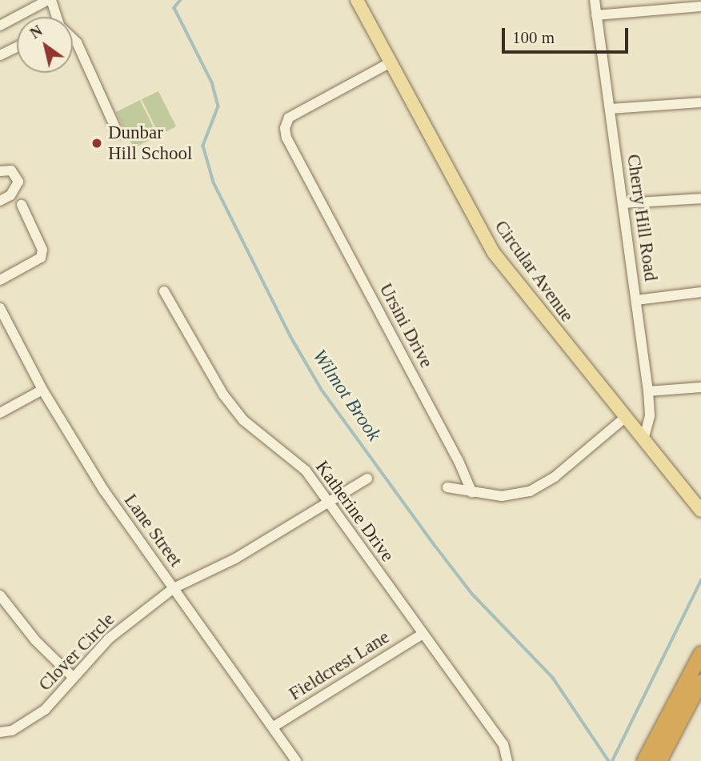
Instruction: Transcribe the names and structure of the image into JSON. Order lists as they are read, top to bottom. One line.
{"streets":{"main road":["Circular Avenue"],"street":["Cherry Hill Road","Ursini Drive","Katherine Drive","Lane Street","Clover Circle","Fieldcrest Lane"]},"crossings":[["Cherry Hill Road","Circular Avenue"],["Circular Avenue","Ursini Drive"],["Katherine Drive","Clover Circle"],["Katherine Drive","Fieldcrest Lane"],["Lane Street","Clover Circle"],["Lane Street","Fieldcrest Lane"]],"water":["Wilmot Brook"],"places":["Dunbar Hill School"],"scale_bar":"100 m","north":"top left"}
